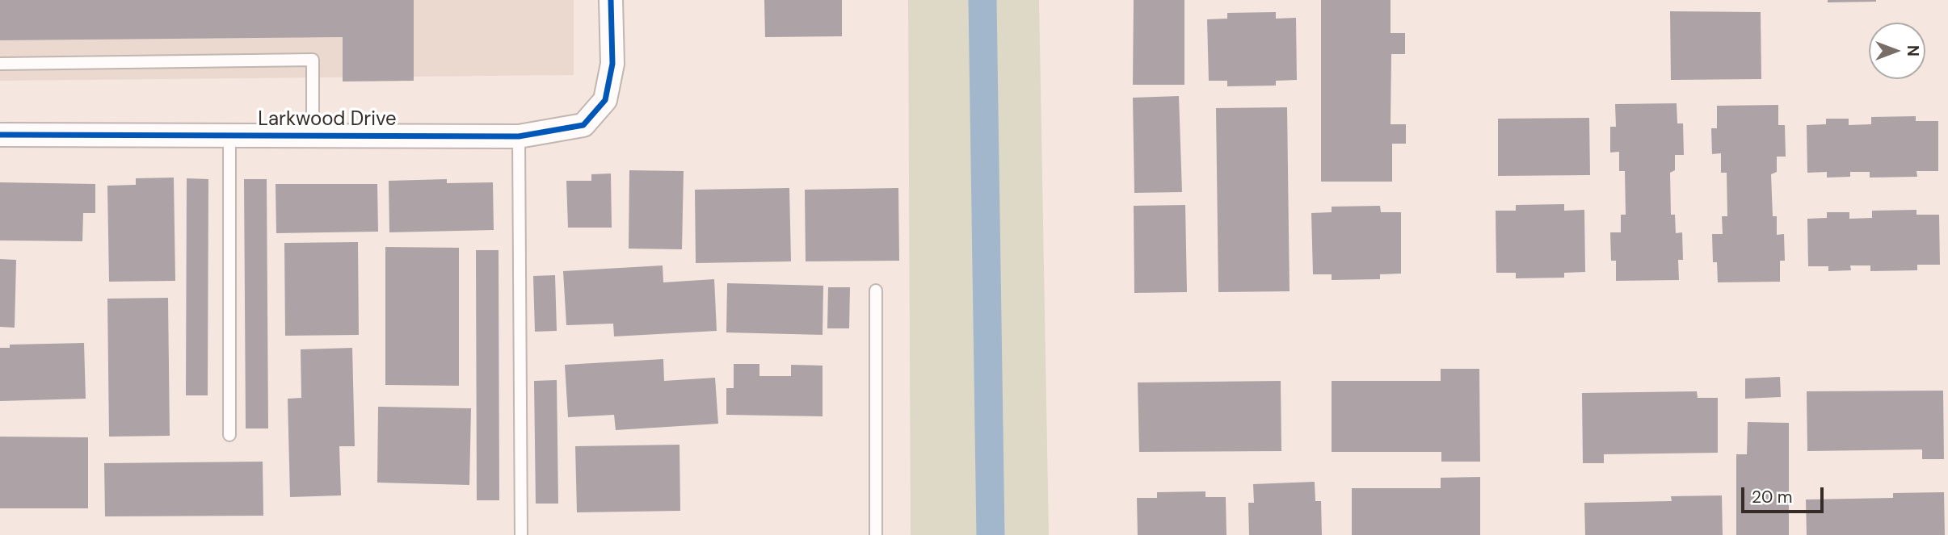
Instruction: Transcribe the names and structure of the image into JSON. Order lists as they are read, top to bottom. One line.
{"streets":{"street":["Larkwood Drive"]},"scale_bar":"20 m","north":"right"}
